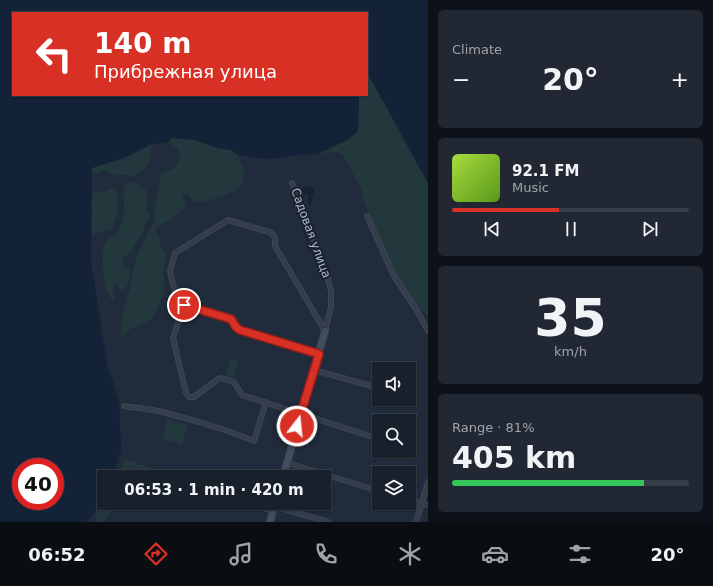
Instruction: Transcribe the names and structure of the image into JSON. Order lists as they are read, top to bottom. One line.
{"streets":{"street":["Садовая улица"]},"page":{"tile":["Climate",["35","km/h"],["Range · 81%","405 km"]],"turn":["140 m","Прибрежная улица"],"heat":["−","20°","+"],"song":["92.1 FM","Music"],"limit":"40","trip":"06:53 · 1 min · 420 m","tabs":["06:52","20°"]}}
